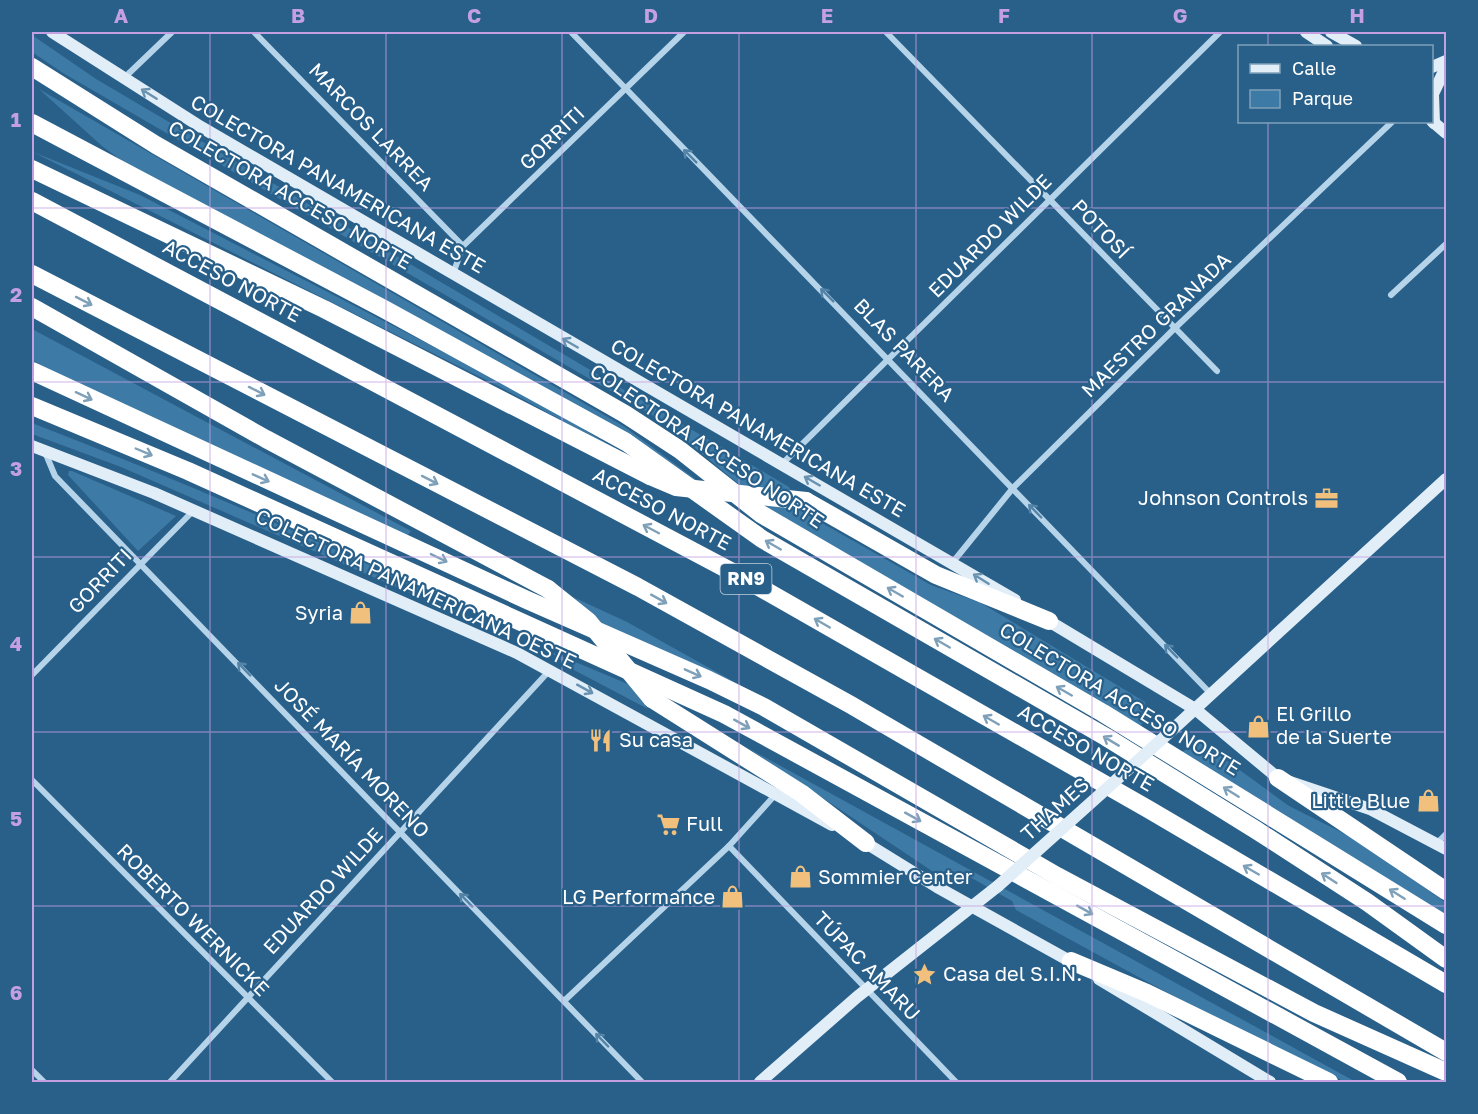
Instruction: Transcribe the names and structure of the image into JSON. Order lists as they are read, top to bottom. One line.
{"streets":{"highway":["COLECTORA ACCESO NORTE","ACCESO NORTE","RN9"],"street":["MARCOS LARREA","GORRITI","COLECTORA PANAMERICANA ESTE","POTOSÍ","EDUARDO WILDE","MAESTRO GRANADA","BLAS PARERA","COLECTORA PANAMERICANA OESTE","JOSÉ MARÍA MORENO","THAMES","ROBERTO WERNICKE","TÚPAC AMARU"]},"crossings":[["MARCOS LARREA","GORRITI"],["GORRITI","COLECTORA PANAMERICANA ESTE"],["GORRITI","BLAS PARERA"],["GORRITI","COLECTORA PANAMERICANA OESTE"],["GORRITI","JOSÉ MARÍA MORENO"],["COLECTORA PANAMERICANA ESTE","EDUARDO WILDE"],["COLECTORA PANAMERICANA ESTE","MAESTRO GRANADA"],["COLECTORA PANAMERICANA ESTE","THAMES"],["POTOSÍ","EDUARDO WILDE"],["POTOSÍ","MAESTRO GRANADA"],["EDUARDO WILDE","BLAS PARERA"],["EDUARDO WILDE","COLECTORA PANAMERICANA OESTE"],["EDUARDO WILDE","JOSÉ MARÍA MORENO"],["EDUARDO WILDE","ROBERTO WERNICKE"],["MAESTRO GRANADA","BLAS PARERA"],["BLAS PARERA","THAMES"],["COLECTORA PANAMERICANA OESTE","JOSÉ MARÍA MORENO"],["COLECTORA PANAMERICANA OESTE","THAMES"],["THAMES","TÚPAC AMARU"]],"one_way":["COLECTORA PANAMERICANA ESTE","BLAS PARERA","JOSÉ MARÍA MORENO"],"places":{"office":["Johnson Controls"],"shop":["Syria","El Grillo de la Suerte","Little Blue","Sommier Center","LG Performance"],"restaurant":["Su casa"],"supermarket":["Full"],"place":["Casa del S.I.N."]},"legend":["Calle","Parque"],"grid":{"columns":["A","B","C","D","E","F","G","H"],"rows":["1","2","3","4","5","6"]}}
